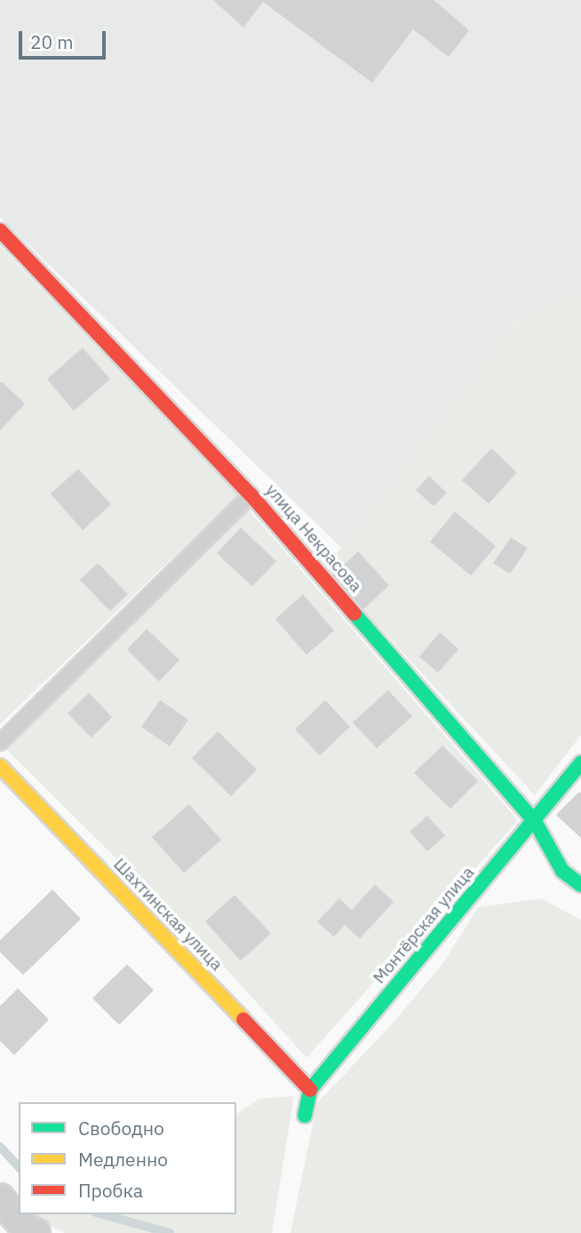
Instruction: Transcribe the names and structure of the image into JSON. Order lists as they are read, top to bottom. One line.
{"streets":{"street":["улица Некрасова","Шахтинская улица","Монтёрская улица"]},"crossings":[["улица Некрасова","Монтёрская улица"],["Шахтинская улица","Монтёрская улица"]],"legend":["Свободно","Медленно","Пробка"],"scale_bar":"20 m"}
